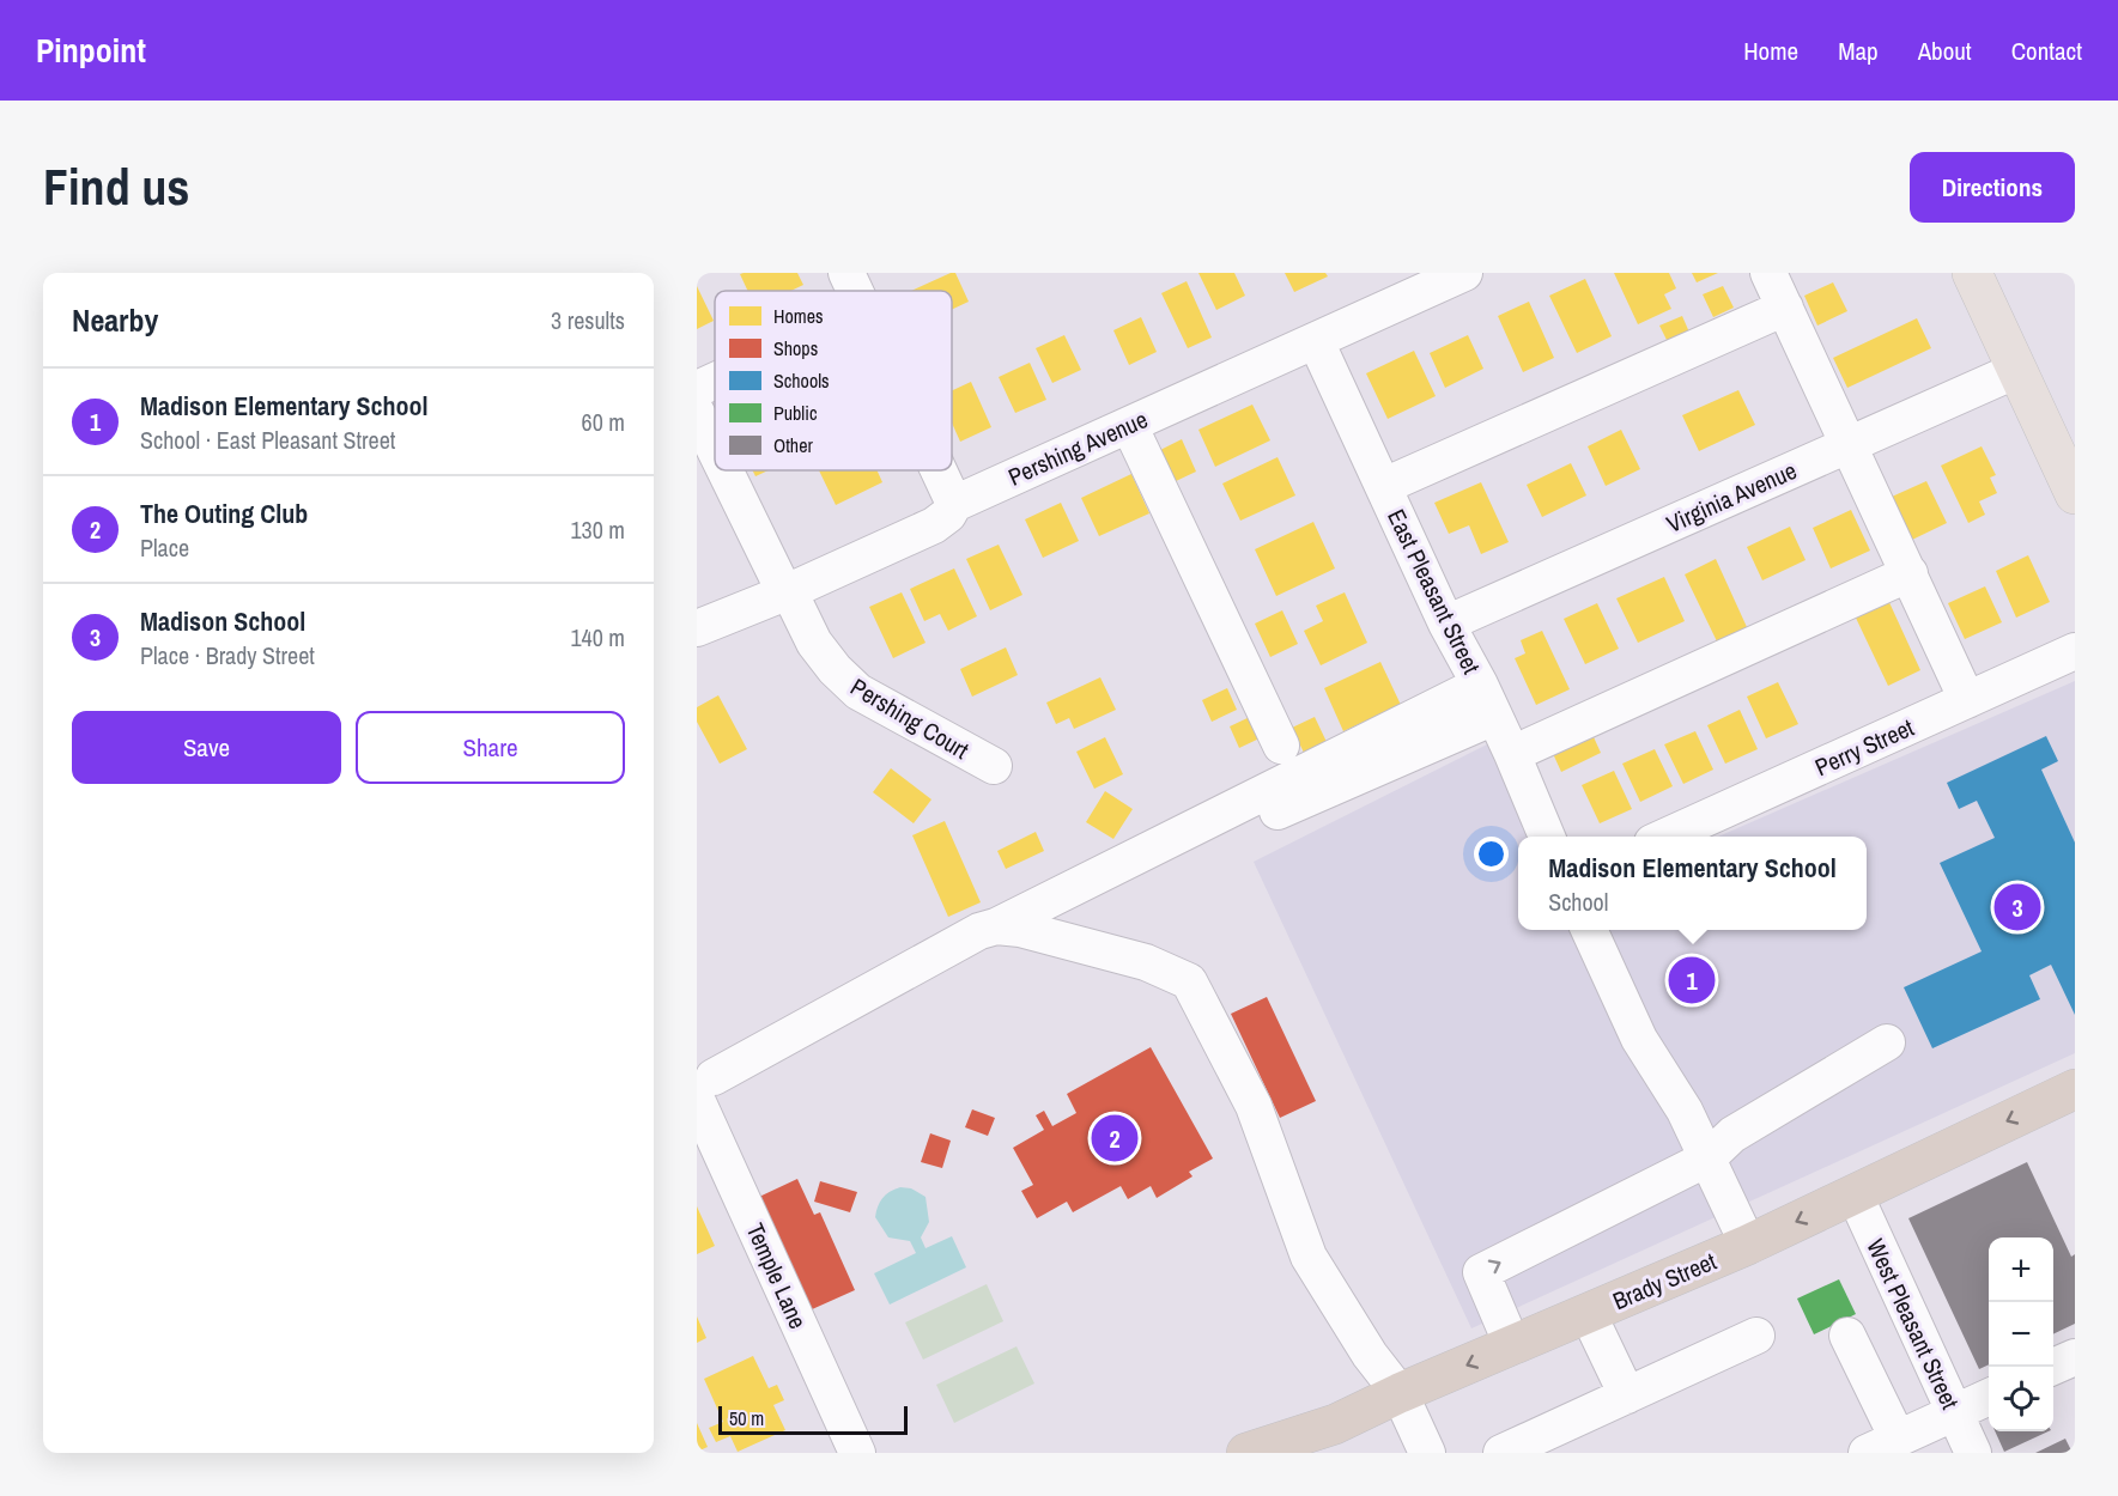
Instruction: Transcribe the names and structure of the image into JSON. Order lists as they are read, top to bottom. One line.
{"streets":{"highway":["Brady Street"],"street":["Pershing Avenue","Virginia Avenue","East Pleasant Street","Pershing Court","Perry Street","Temple Lane","West Pleasant Street"]},"crossings":[["Pershing Avenue","East Pleasant Street"],["Pershing Avenue","Pershing Court"],["Virginia Avenue","East Pleasant Street"],["Brady Street","West Pleasant Street"]],"one_way":["Brady Street"],"legend":["Homes","Shops","Schools","Public","Other"],"scale_bar":"50 m","page":{"header":"Pinpoint","nav":["Home","Map","About","Contact"],"buttons":["Directions",["Save","Share"]],"title":"Find us","heading":["Nearby","3 results"],"list":[{"mark":"1","name":"Madison Elementary School","note":"School · East Pleasant Street","value":"60 m"},{"mark":"2","name":"The Outing Club","note":"Place","value":"130 m"},{"mark":"3","name":"Madison School","note":"Place · Brady Street","value":"140 m"}],"popup":["Madison Elementary School","School"],"pins":["3","1","2"],"map_buttons":["+","−"],"scale":"50 m"}}
